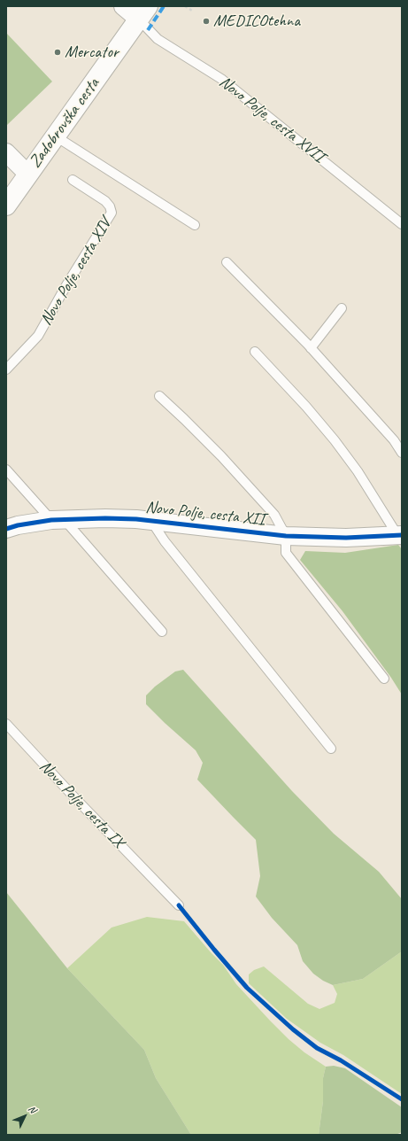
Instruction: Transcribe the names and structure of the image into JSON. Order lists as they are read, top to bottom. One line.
{"streets":{"main road":["Zadobrovška cesta"],"street":["Novo Polje, cesta XII"],"lane":["Novo Polje, cesta XVII","Novo Polje, cesta XIV","Novo Polje, cesta IX"]},"crossings":[["Novo Polje, cesta XVII","Zadobrovška cesta"]],"places":["MEDICOtehna","Mercator"],"north":"top right"}
